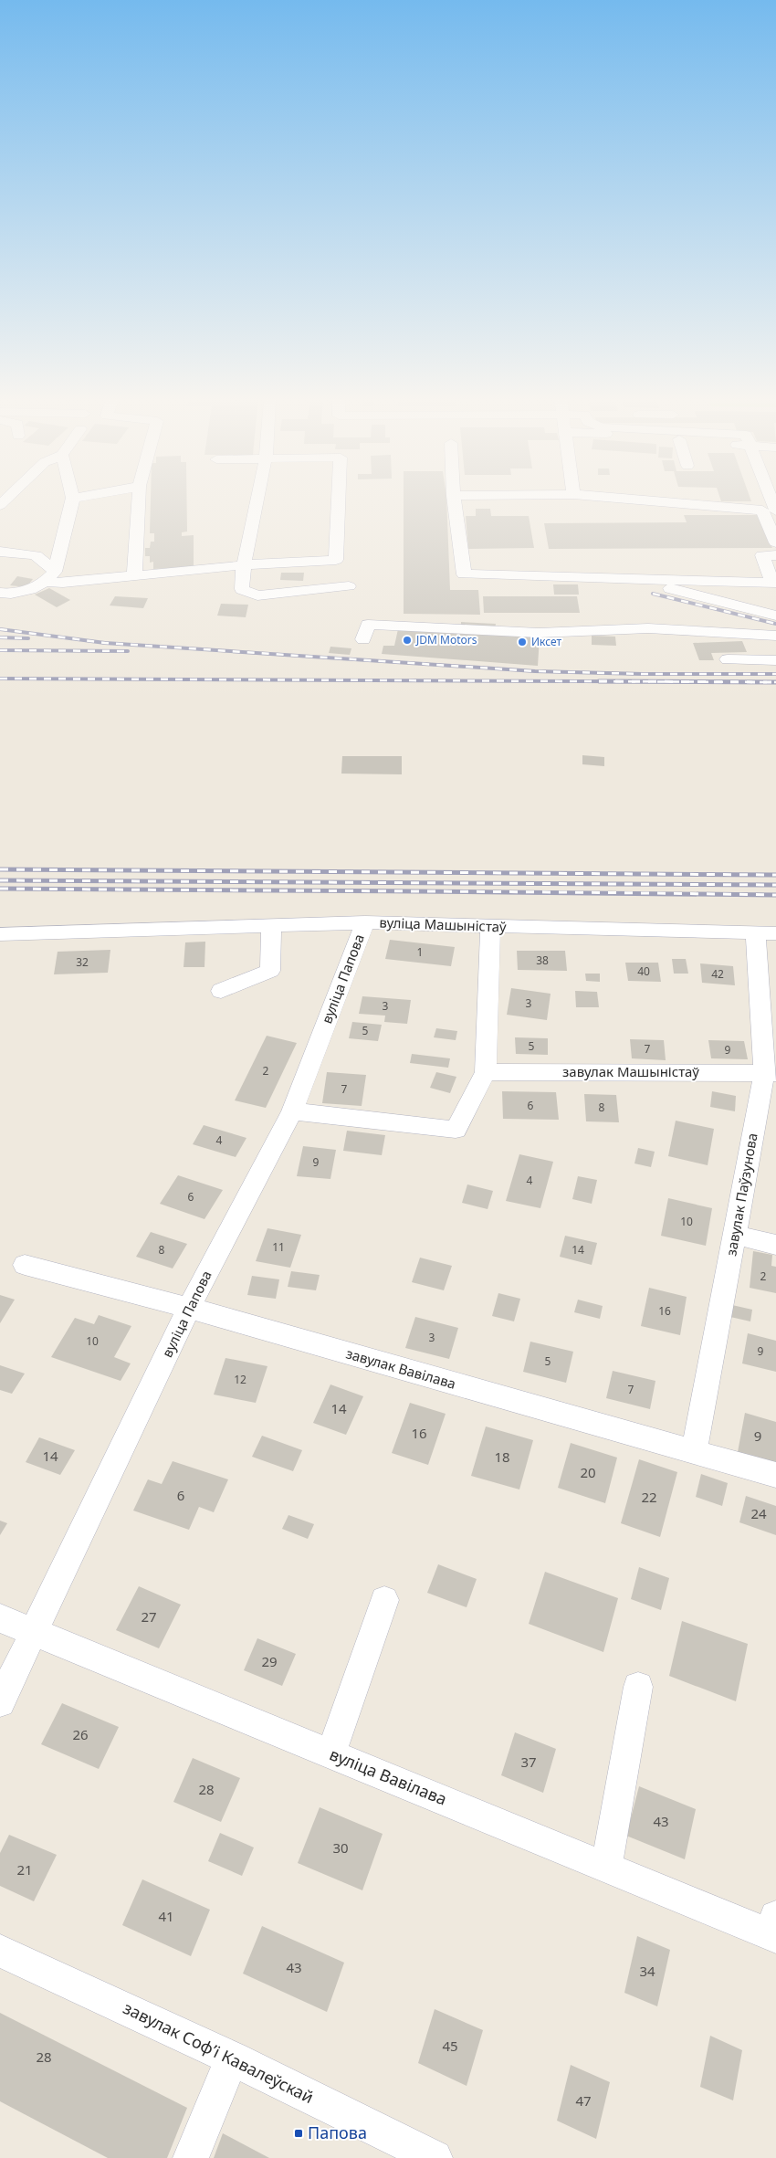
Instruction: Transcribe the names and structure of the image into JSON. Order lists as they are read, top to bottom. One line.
{"streets":{"street":["вуліца Машыністаў","вуліца Папова","завулак Машыністаў","завулак Паўзунова","завулак Вавілава","вуліца Вавілава","завулак Софʼі Кавалеўскай"]},"crossings":[["вуліца Машыністаў","вуліца Папова"],["вуліца Машыністаў","завулак Паўзунова"],["вуліца Папова","завулак Вавілава"],["вуліца Папова","вуліца Вавілава"],["завулак Машыністаў","завулак Паўзунова"],["завулак Паўзунова","завулак Вавілава"]],"places":{"other":["JDM Motors","Иксет"],"transit":["Папова"]},"house_numbers":["1","38","32","40","42","3","3","5","5","7","9","2","7","6","8","4","9","4","6","10","11","8","14","2","16","3","10","9","5","12","7","14","16","9","14","18","20","6","22","24","27","29","26","37","28","43","30","21","41","43","34","45","28","47"]}
